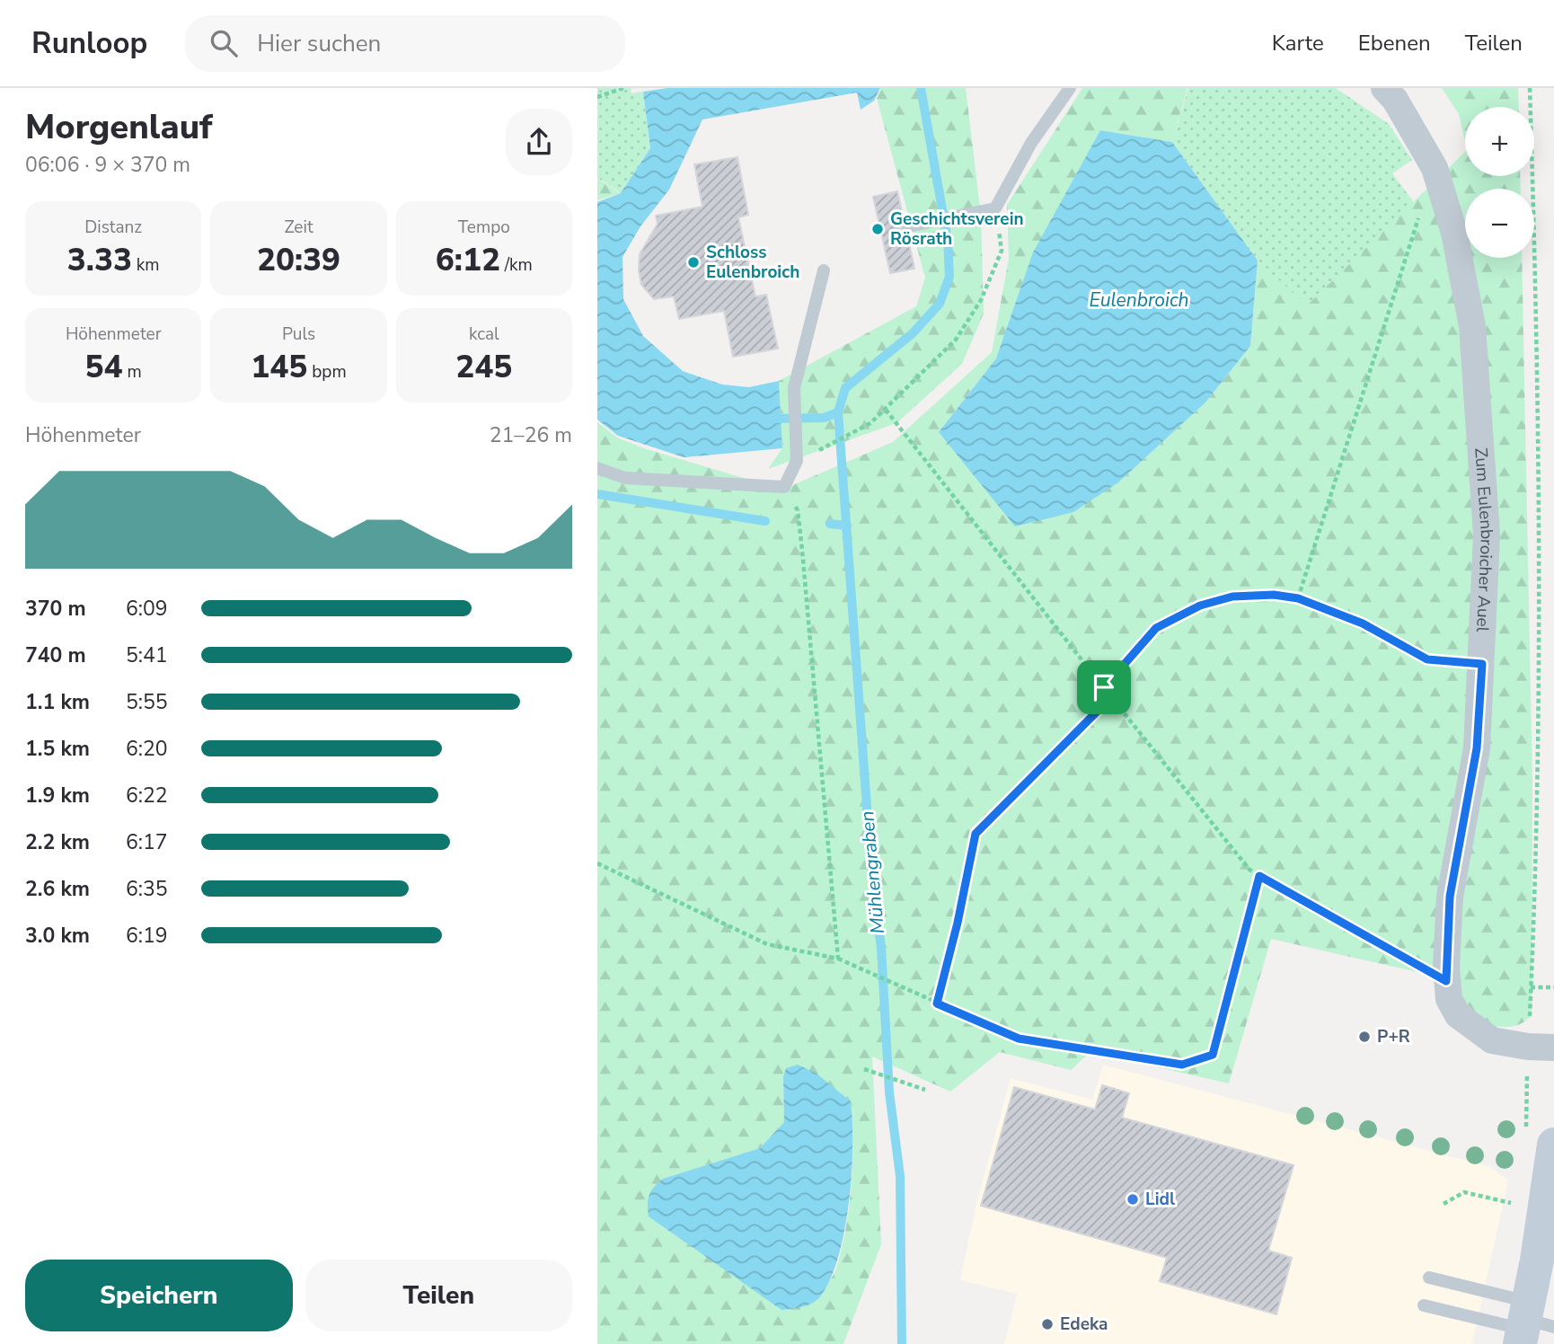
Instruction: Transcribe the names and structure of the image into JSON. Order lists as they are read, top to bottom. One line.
{"streets":{"street":["Zum Eulenbroicher Auel"]},"water":["Eulenbroich","Mühlengraben"],"places":["Geschichtsverein Rösrath","Schloss Eulenbroich","P+R","Lidl","Edeka"],"page":{"header":"Runloop","search":"Hier suchen","nav":["Karte","Ebenen","Teilen"],"heading":["Morgenlauf","06:06 · 9 × 370 m"],"map_buttons":["+","−"],"stats":[["Distanz","3.33 km"],["Zeit","20:39"],["Tempo","6:12 /km"],["Höhenmeter","54 m"],["Puls","145 bpm"],["kcal","245"]],"chart":["Höhenmeter","21–26 m"],"list":[{"name":"370 m","note":"6:09"},{"name":"740 m","note":"5:41"},{"name":"1.1 km","note":"5:55"},{"name":"1.5 km","note":"6:20"},{"name":"1.9 km","note":"6:22"},{"name":"2.2 km","note":"6:17"},{"name":"2.6 km","note":"6:35"},{"name":"3.0 km","note":"6:19"}],"buttons":["Speichern","Teilen"]}}
